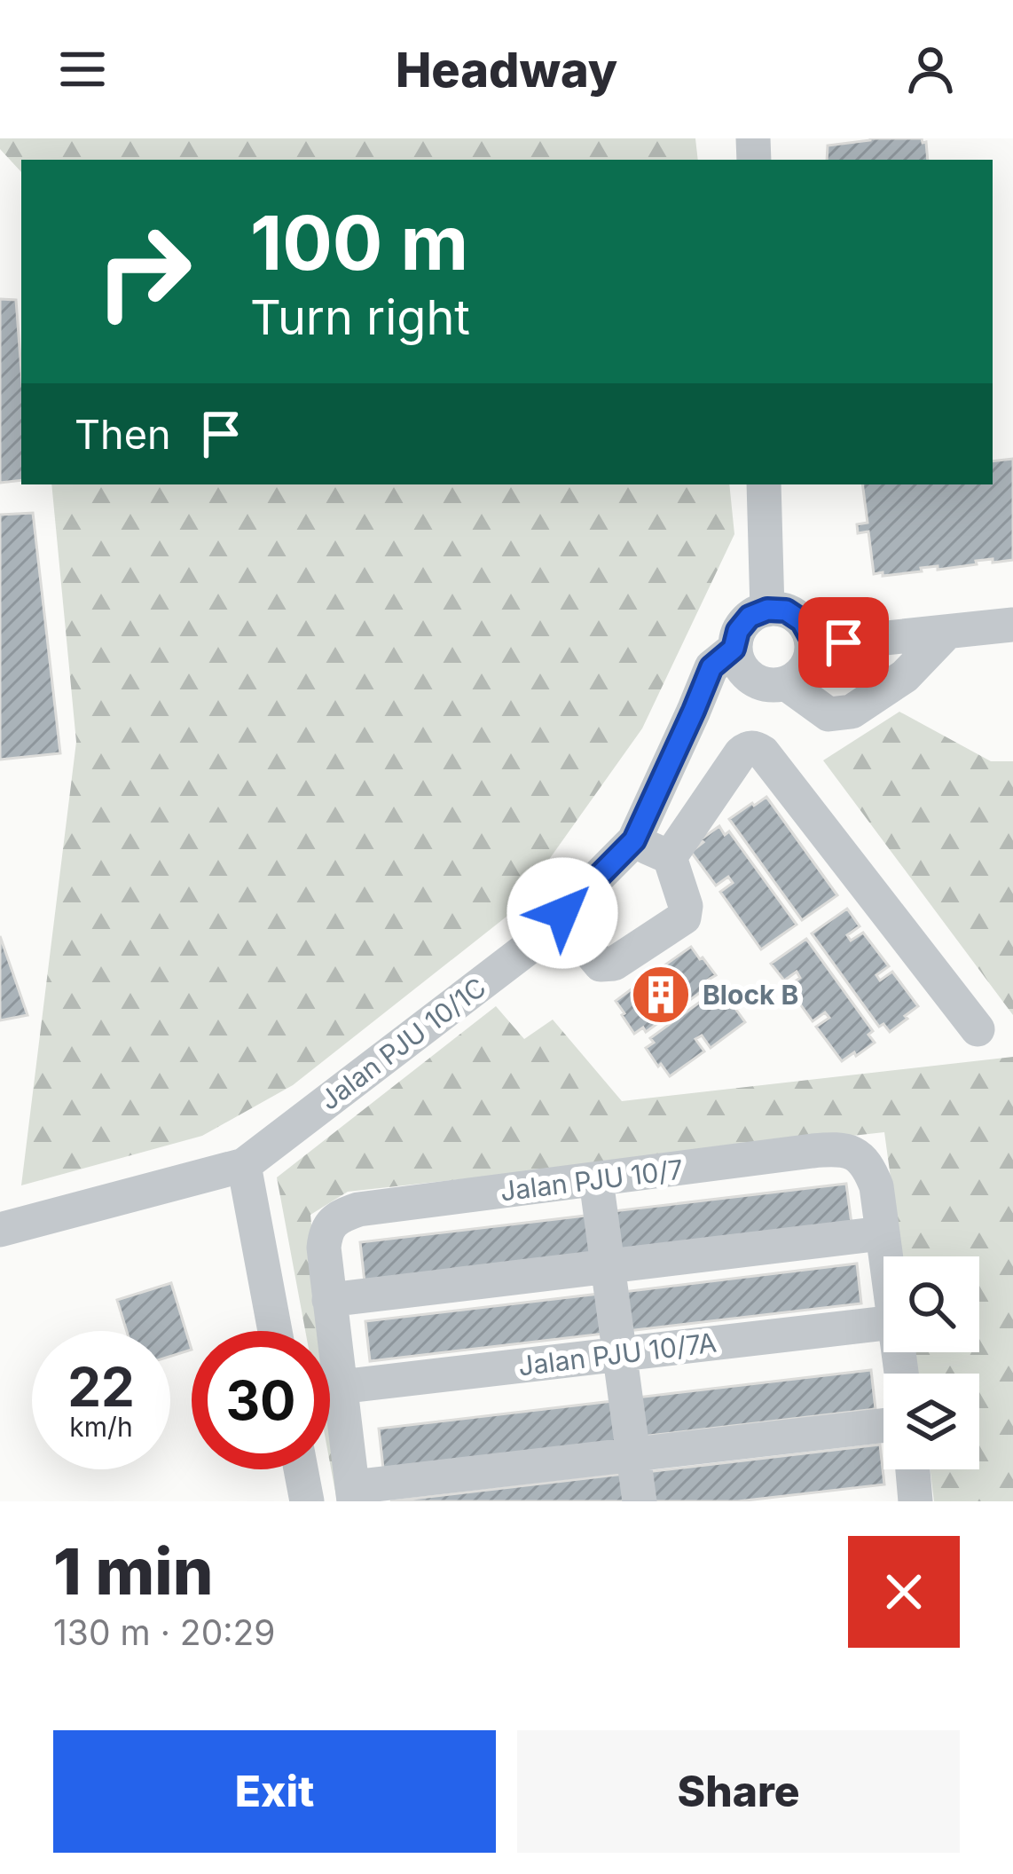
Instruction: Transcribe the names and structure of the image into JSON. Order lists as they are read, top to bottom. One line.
{"streets":{"street":["Jalan PJU 10/1C","Jalan PJU 10/7","Jalan PJU 10/7A"]},"places":{"building":["Block B"]},"page":{"header":"Headway","turn":["100 m","Turn right"],"then":"Then","speed":"22 km/h","limit":"30","heading":["1 min","130 m · 20:29"],"buttons":["Exit","Share"]}}
